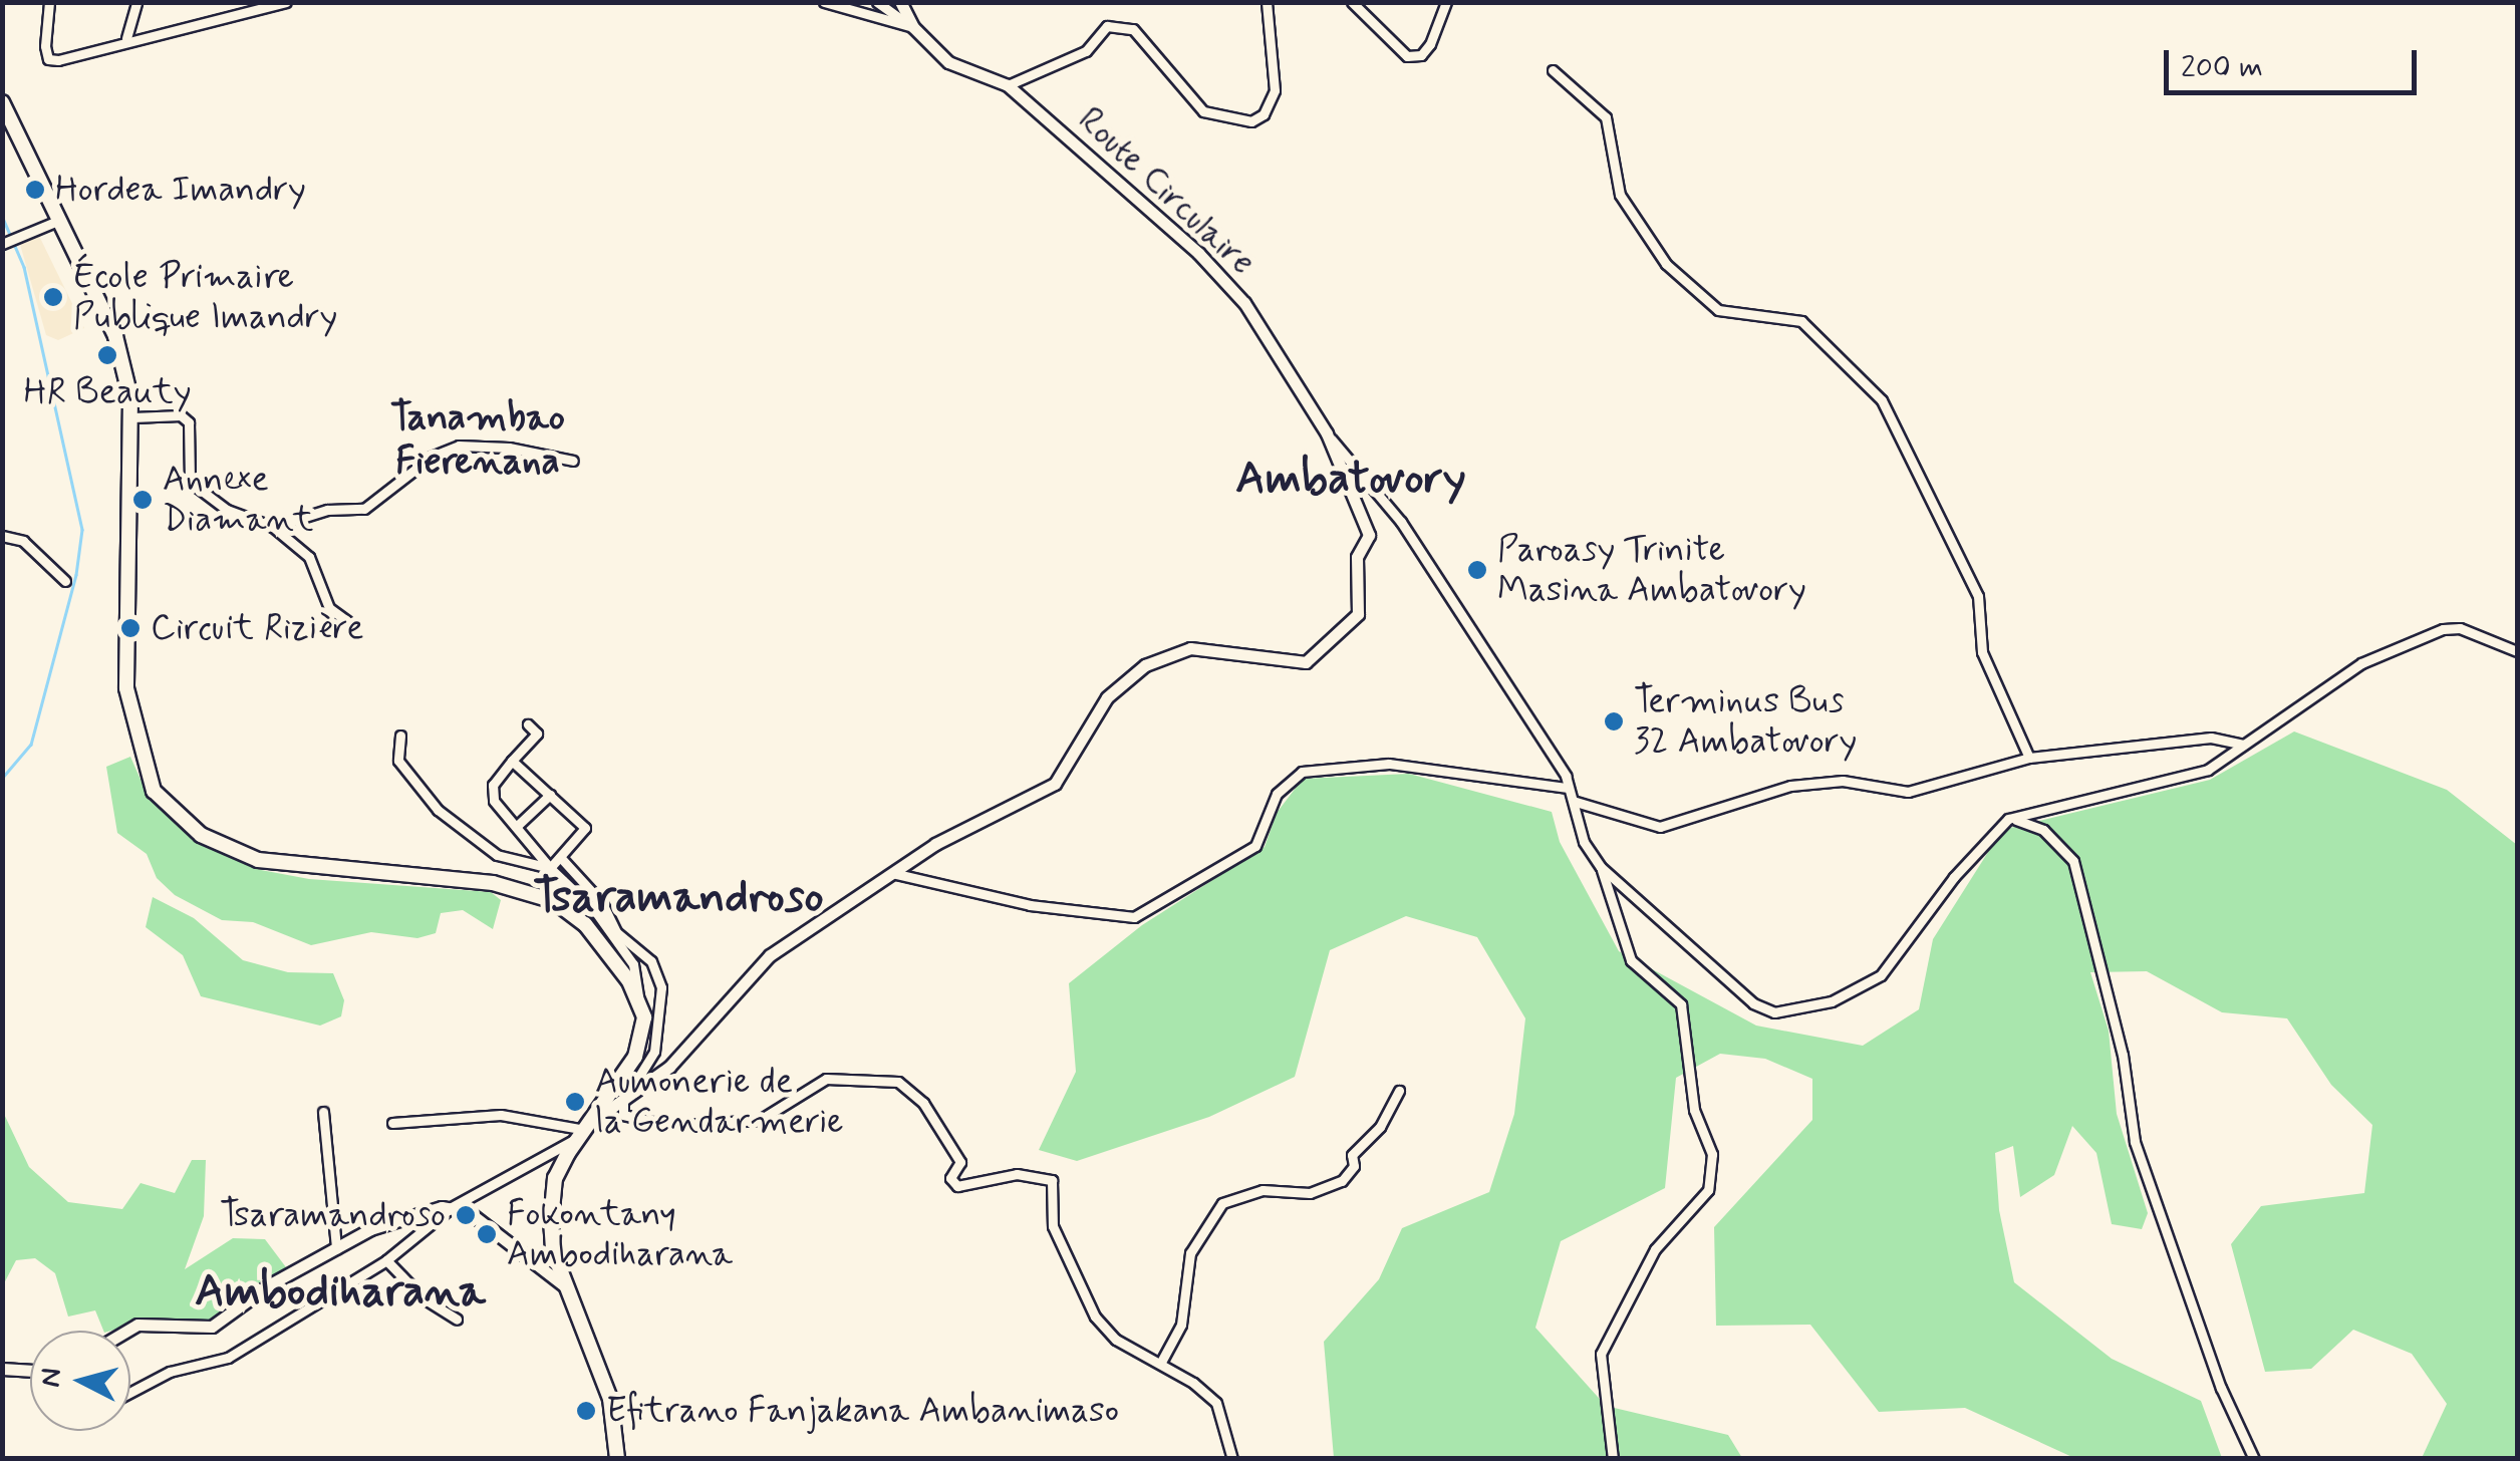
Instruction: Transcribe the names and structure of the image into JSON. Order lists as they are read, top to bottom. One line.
{"streets":{"street":["Route Circulaire"]},"districts":["Tanambao Fierenana","Ambatovory","Tsaramandroso","Ambodiharana"],"places":["Hordea Imandry","École Primaire Publique Imandry","HR Beauty","Annexe Diamant","Paroasy Trinite Masina Ambatovory","Circuit Rizière","Terminus Bus 32 Ambatovory","Aumonerie de la Gendarmerie","Tsaramandroso","Fokontany Ambodiharana","Efitrano Fanjakana Ambanimaso"],"scale_bar":"200 m","north":"left"}
